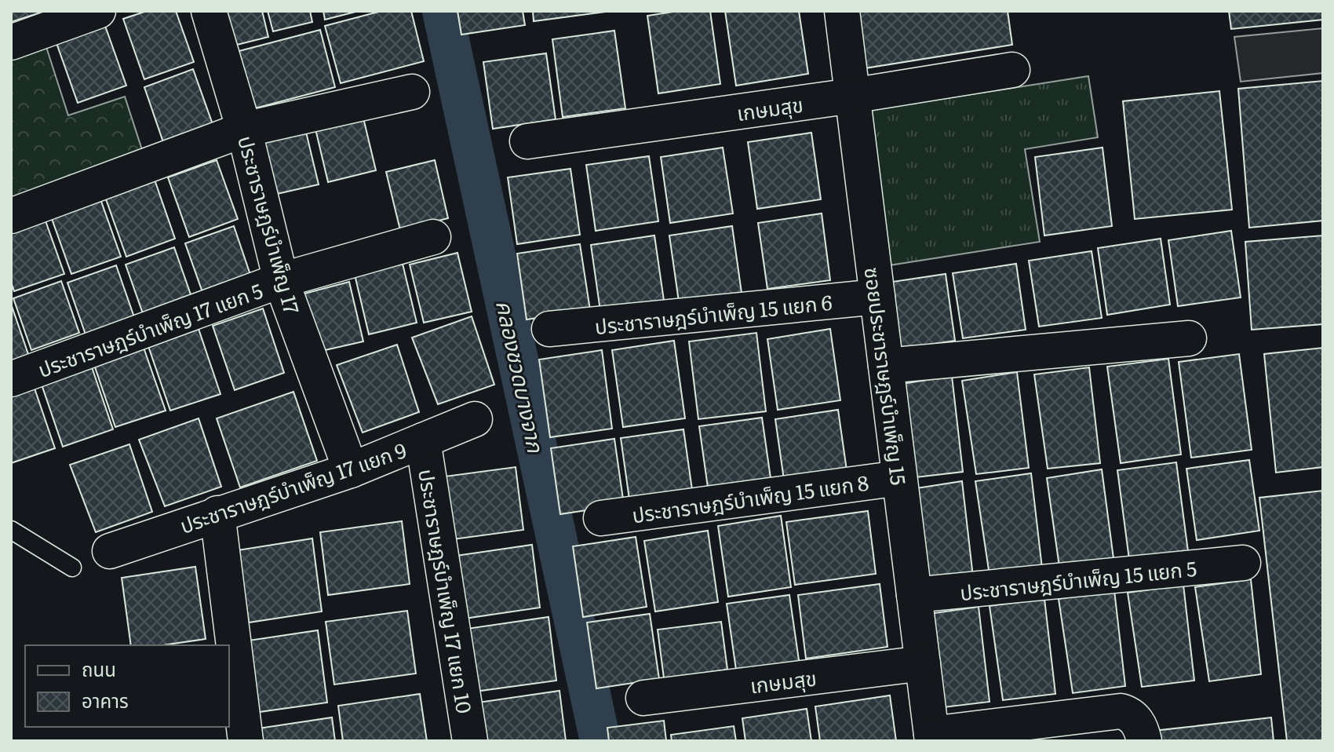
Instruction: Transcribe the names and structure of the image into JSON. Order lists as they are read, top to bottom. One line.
{"streets":{"street":["เกษมสุข","ประชาราษฎร์บำเพ็ญ 17","ประชาราษฎร์บำเพ็ญ 15 แยก 6","ประชาราษฎร์บำเพ็ญ 17 แยก 5","ซอยประชาราษฎร์บำเพ็ญ 15","ประชาราษฎร์บำเพ็ญ 17 แยก 9","ประชาราษฎร์บำเพ็ญ 15 แยก 8","ประชาราษฎร์บำเพ็ญ 15 แยก 5","ประชาราษฎร์บำเพ็ญ 17 แยก 10"]},"crossings":[["เกษมสุข","ซอยประชาราษฎร์บำเพ็ญ 15"],["ประชาราษฎร์บำเพ็ญ 17","ประชาราษฎร์บำเพ็ญ 17 แยก 5"],["ประชาราษฎร์บำเพ็ญ 17","ประชาราษฎร์บำเพ็ญ 17 แยก 9"],["ประชาราษฎร์บำเพ็ญ 15 แยก 6","ซอยประชาราษฎร์บำเพ็ญ 15"],["ซอยประชาราษฎร์บำเพ็ญ 15","ประชาราษฎร์บำเพ็ญ 15 แยก 8"],["ซอยประชาราษฎร์บำเพ็ญ 15","ประชาราษฎร์บำเพ็ญ 15 แยก 5"],["ประชาราษฎร์บำเพ็ญ 17 แยก 9","ประชาราษฎร์บำเพ็ญ 17 แยก 10"]],"water":["คลองชวดบางจาก"],"legend":["ถนน","อาคาร"]}
